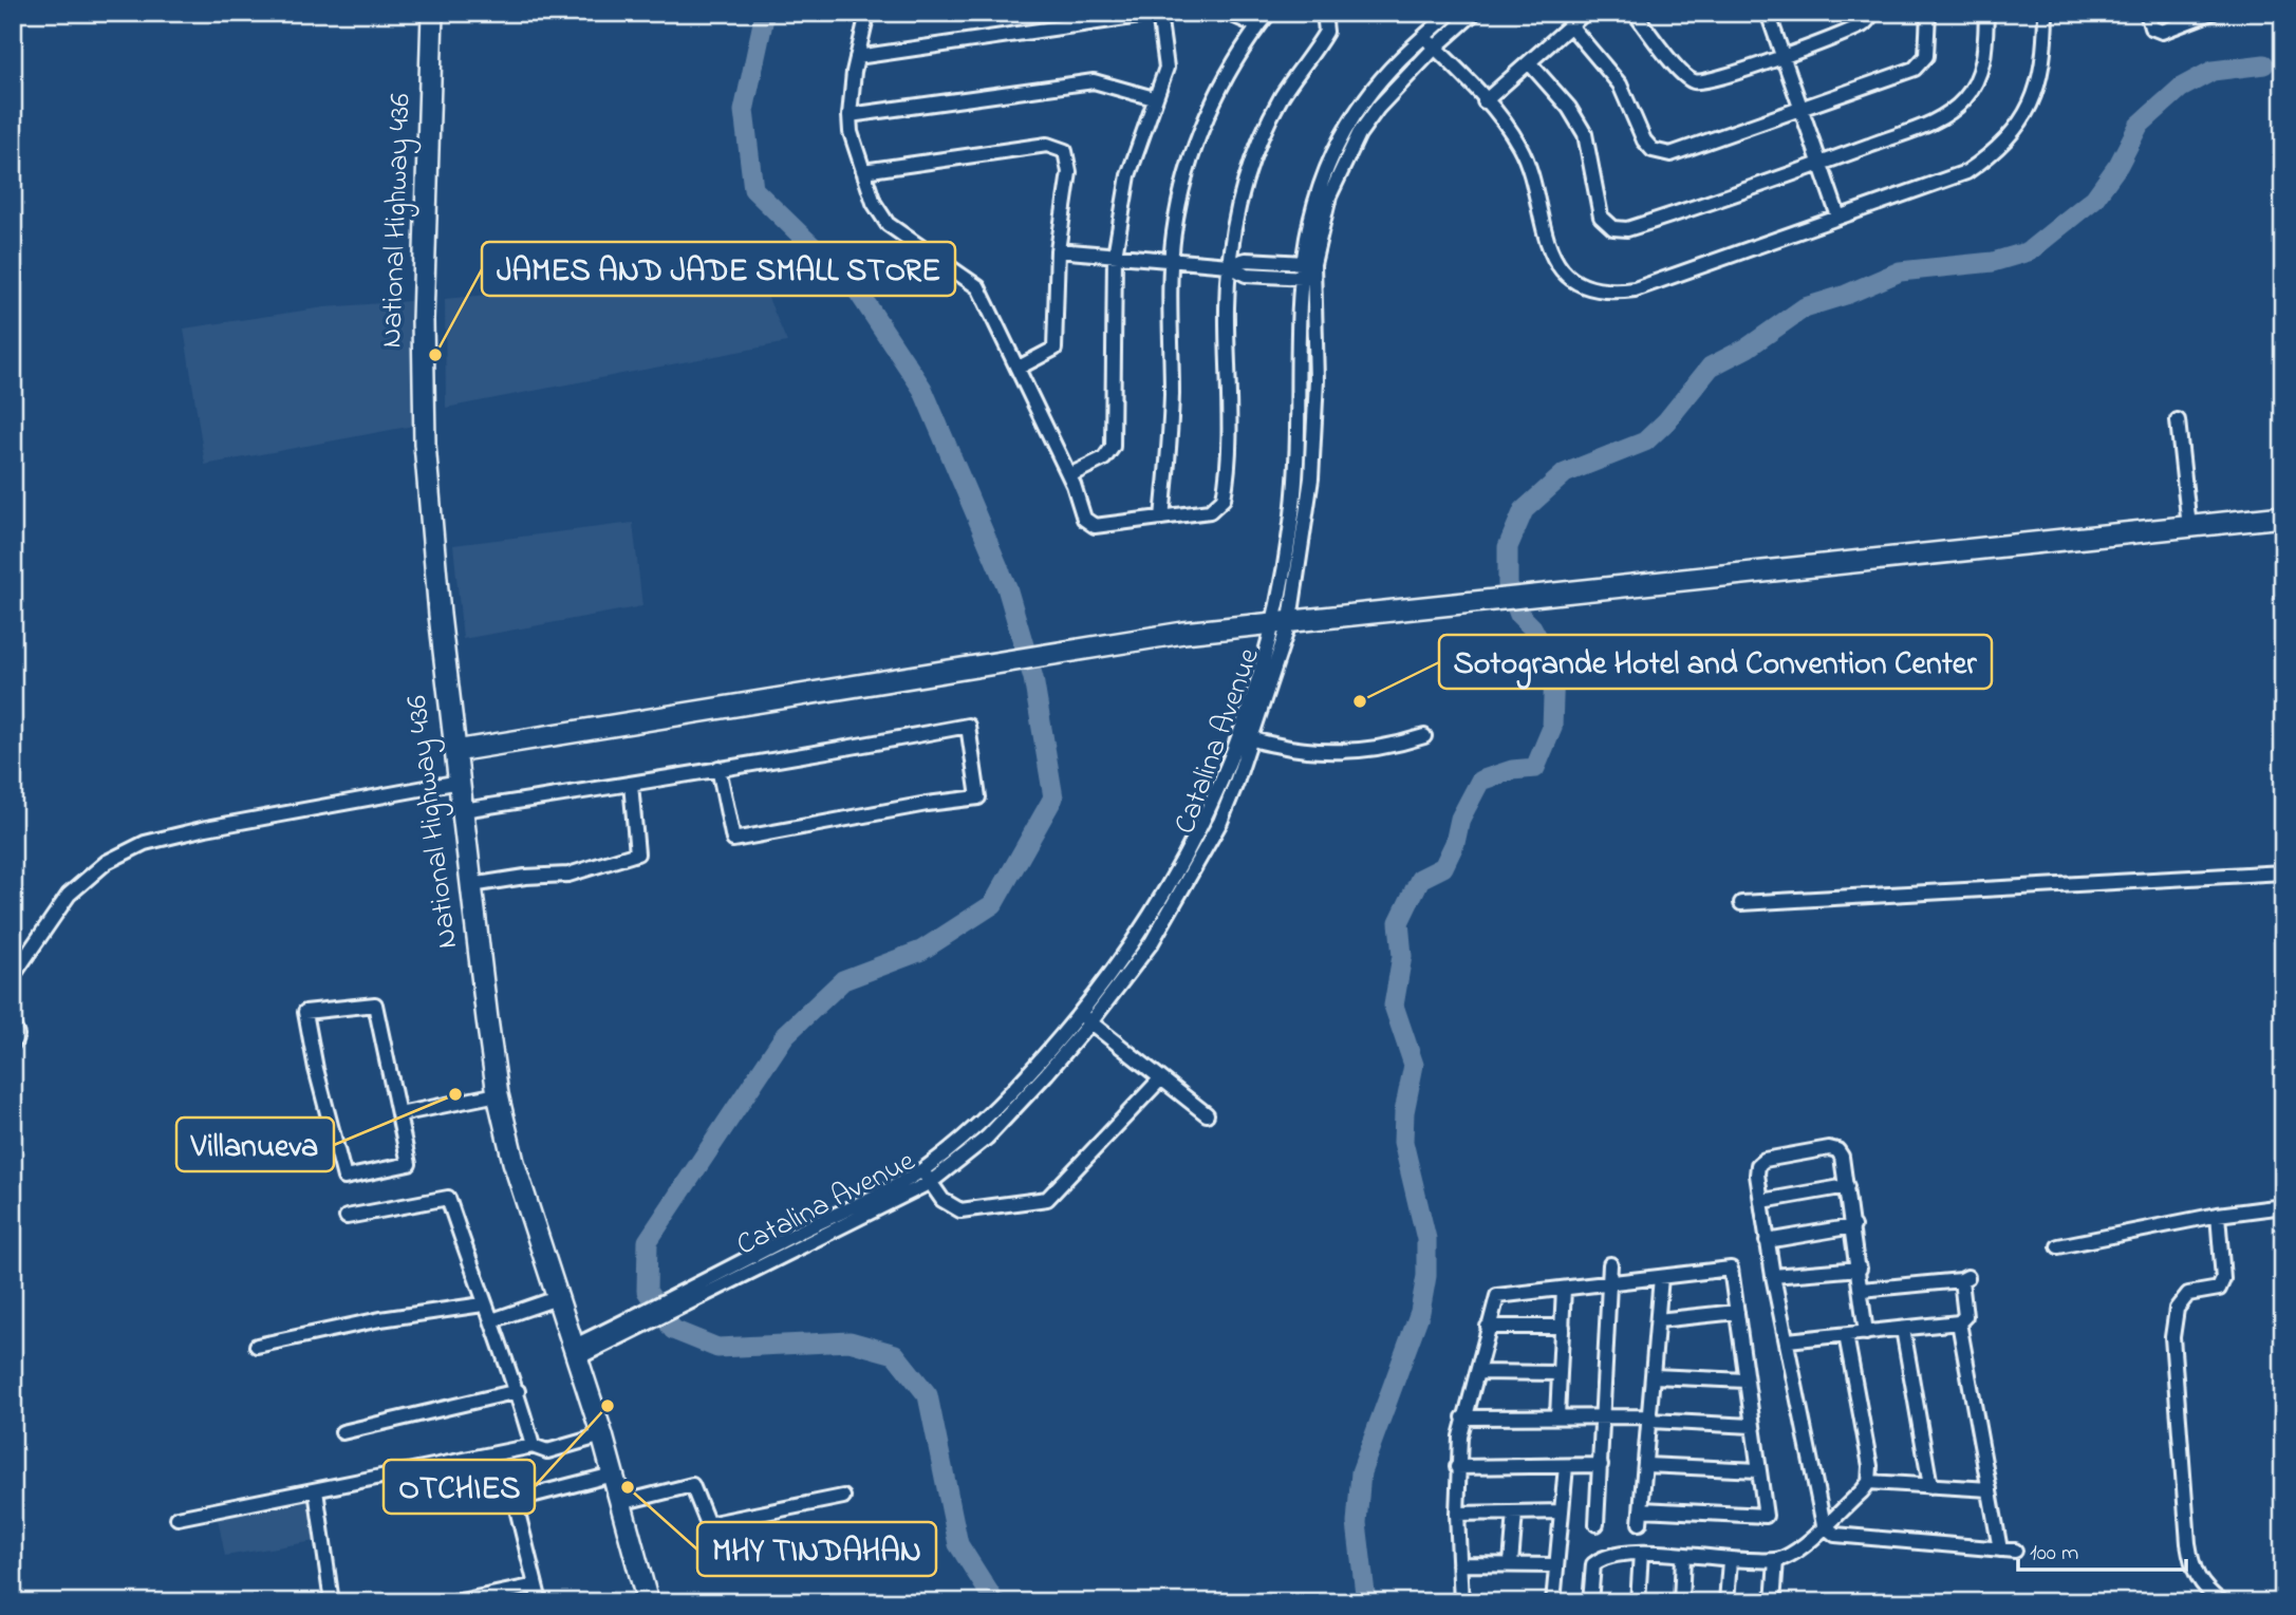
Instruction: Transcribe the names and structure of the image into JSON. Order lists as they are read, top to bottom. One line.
{"streets":{"main road":["National Highway 436"],"street":["Catalina Avenue"]},"crossings":[["National Highway 436","Catalina Avenue"]],"places":["JAMES AND JADE SMALL STORE","Sotogrande Hotel and Convention Center","Villanueva","OTCHIES","MHY TINDAHAN"],"scale_bar":"100 m"}
